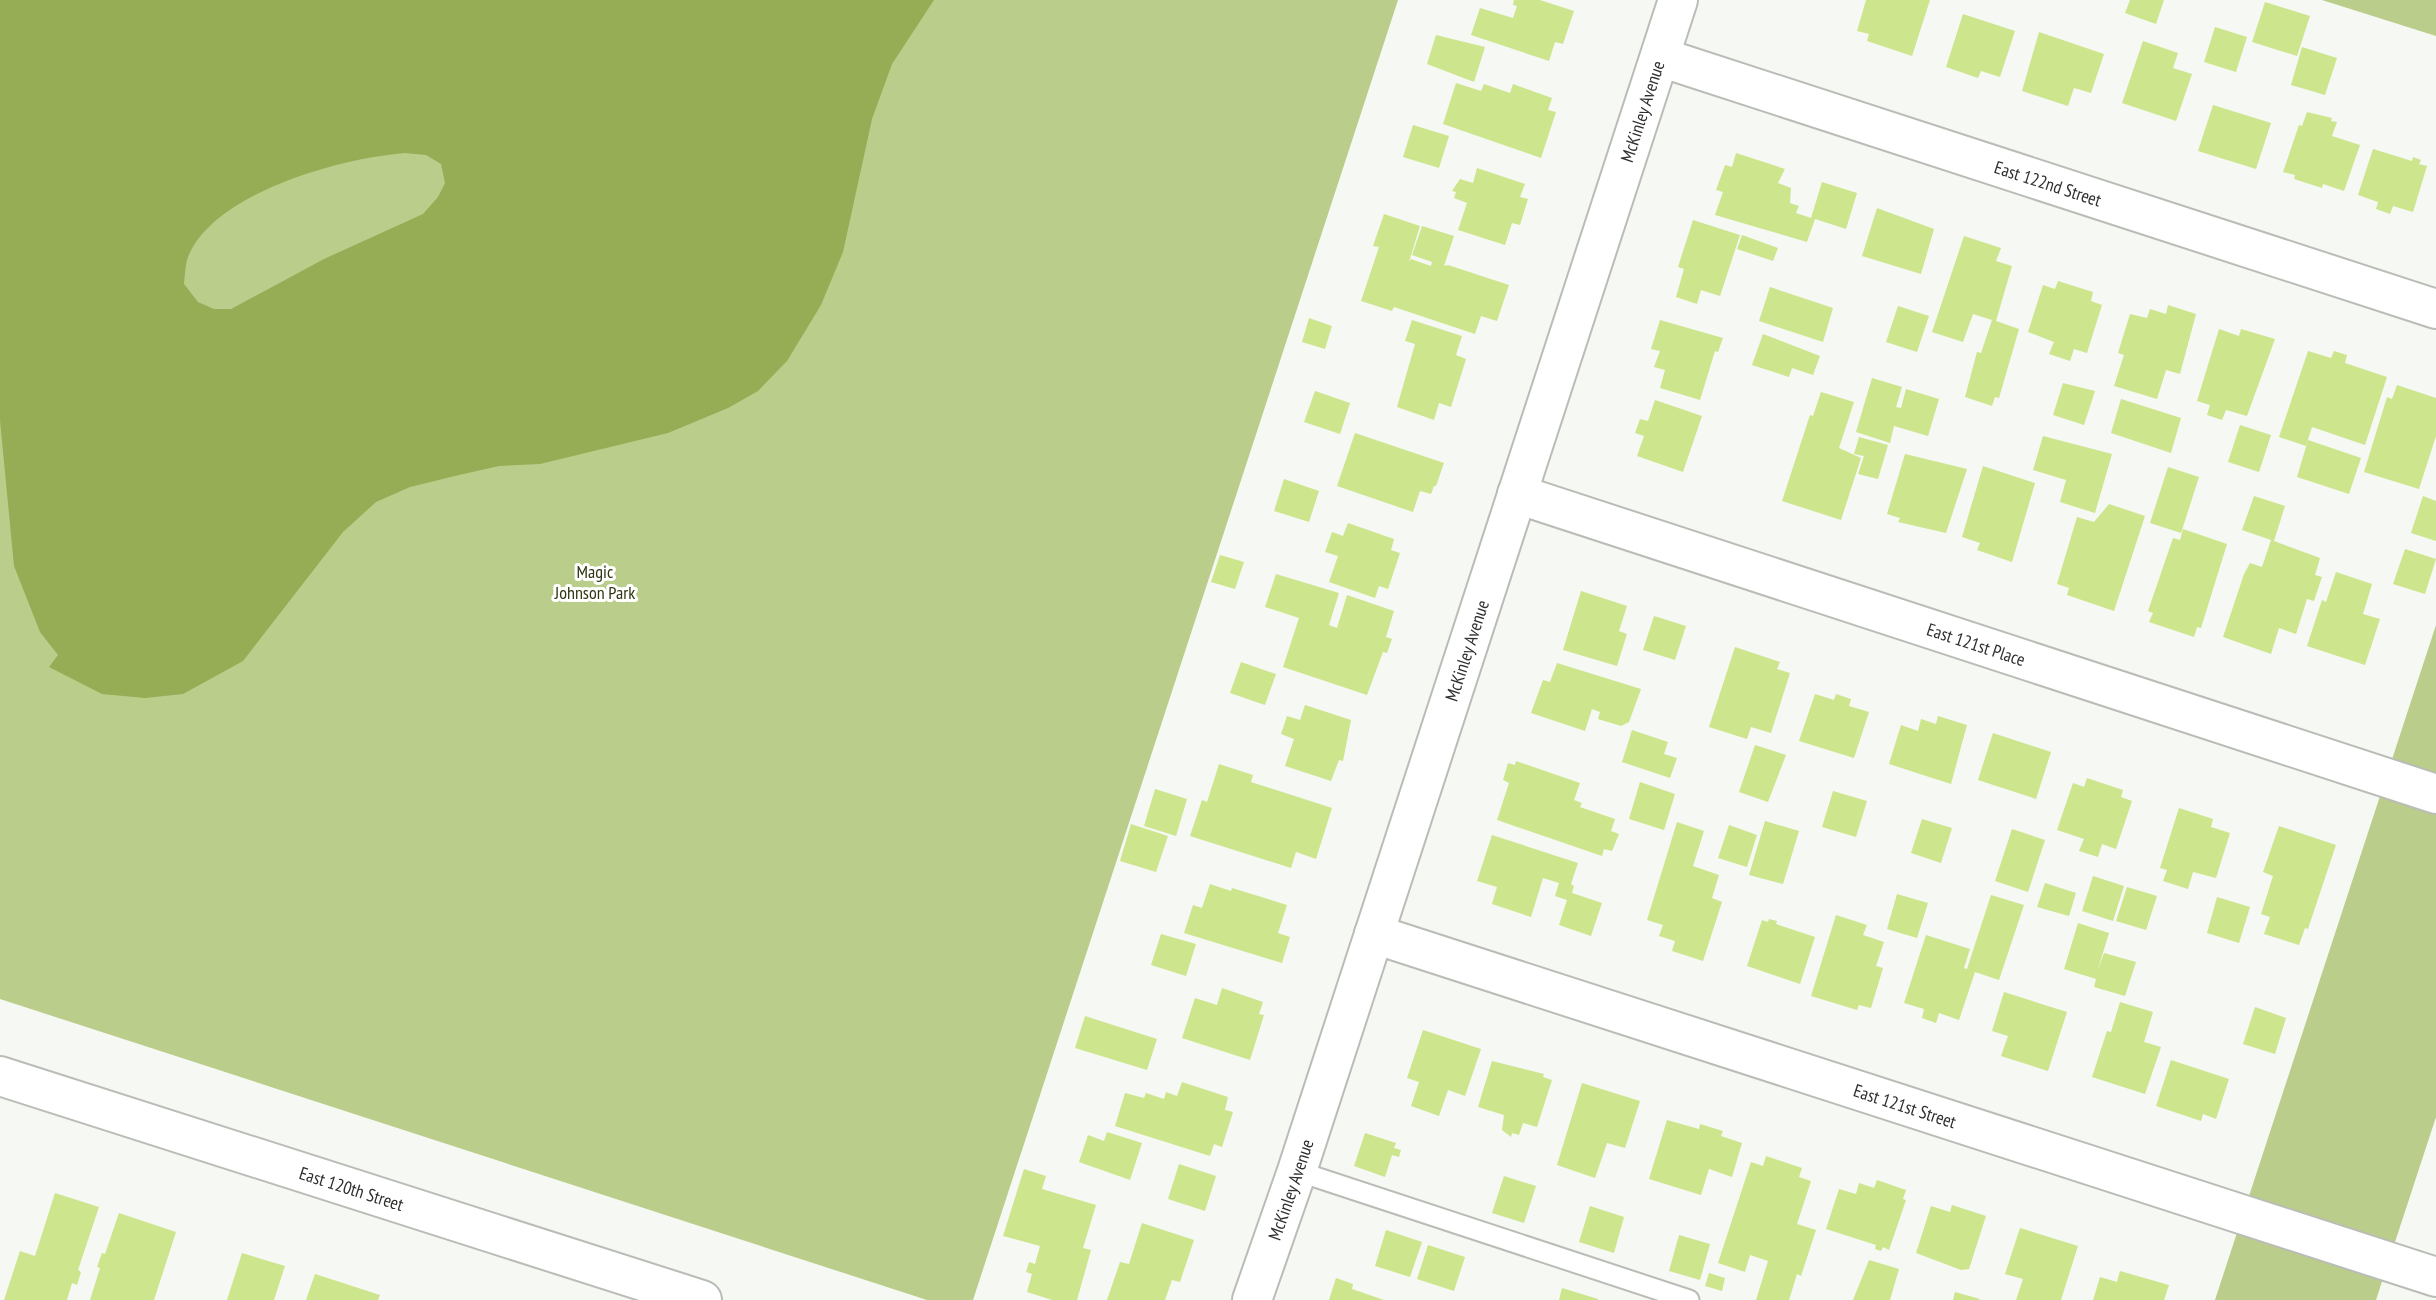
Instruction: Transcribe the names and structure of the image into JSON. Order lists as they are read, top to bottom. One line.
{"streets":{"street":["McKinley Avenue","East 122nd Street","East 121st Place","East 121st Street","East 120th Street"]},"crossings":[["McKinley Avenue","East 122nd Street"],["McKinley Avenue","East 121st Place"],["McKinley Avenue","East 121st Street"]],"parks":["Magic Johnson Park"]}
